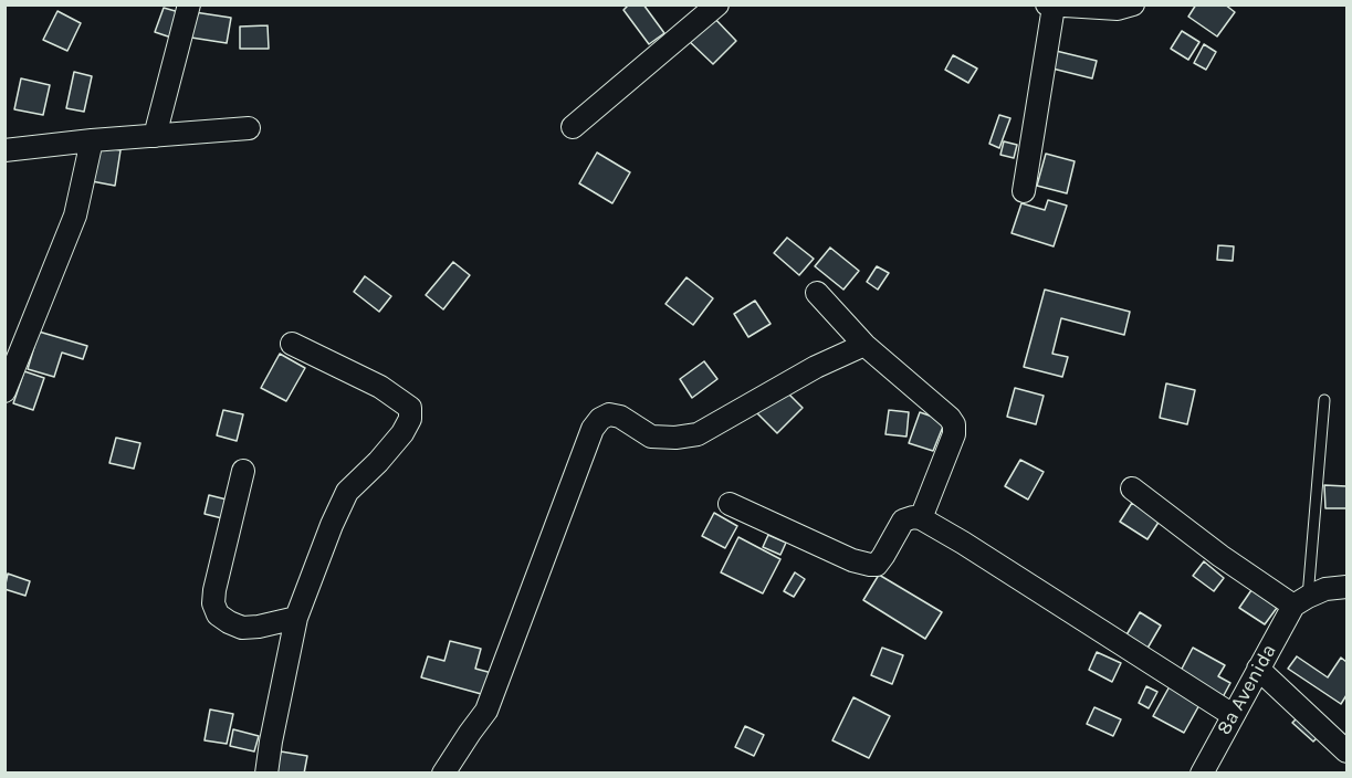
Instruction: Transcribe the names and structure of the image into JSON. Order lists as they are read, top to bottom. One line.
{"streets":{"street":["8a Avenida"]}}
